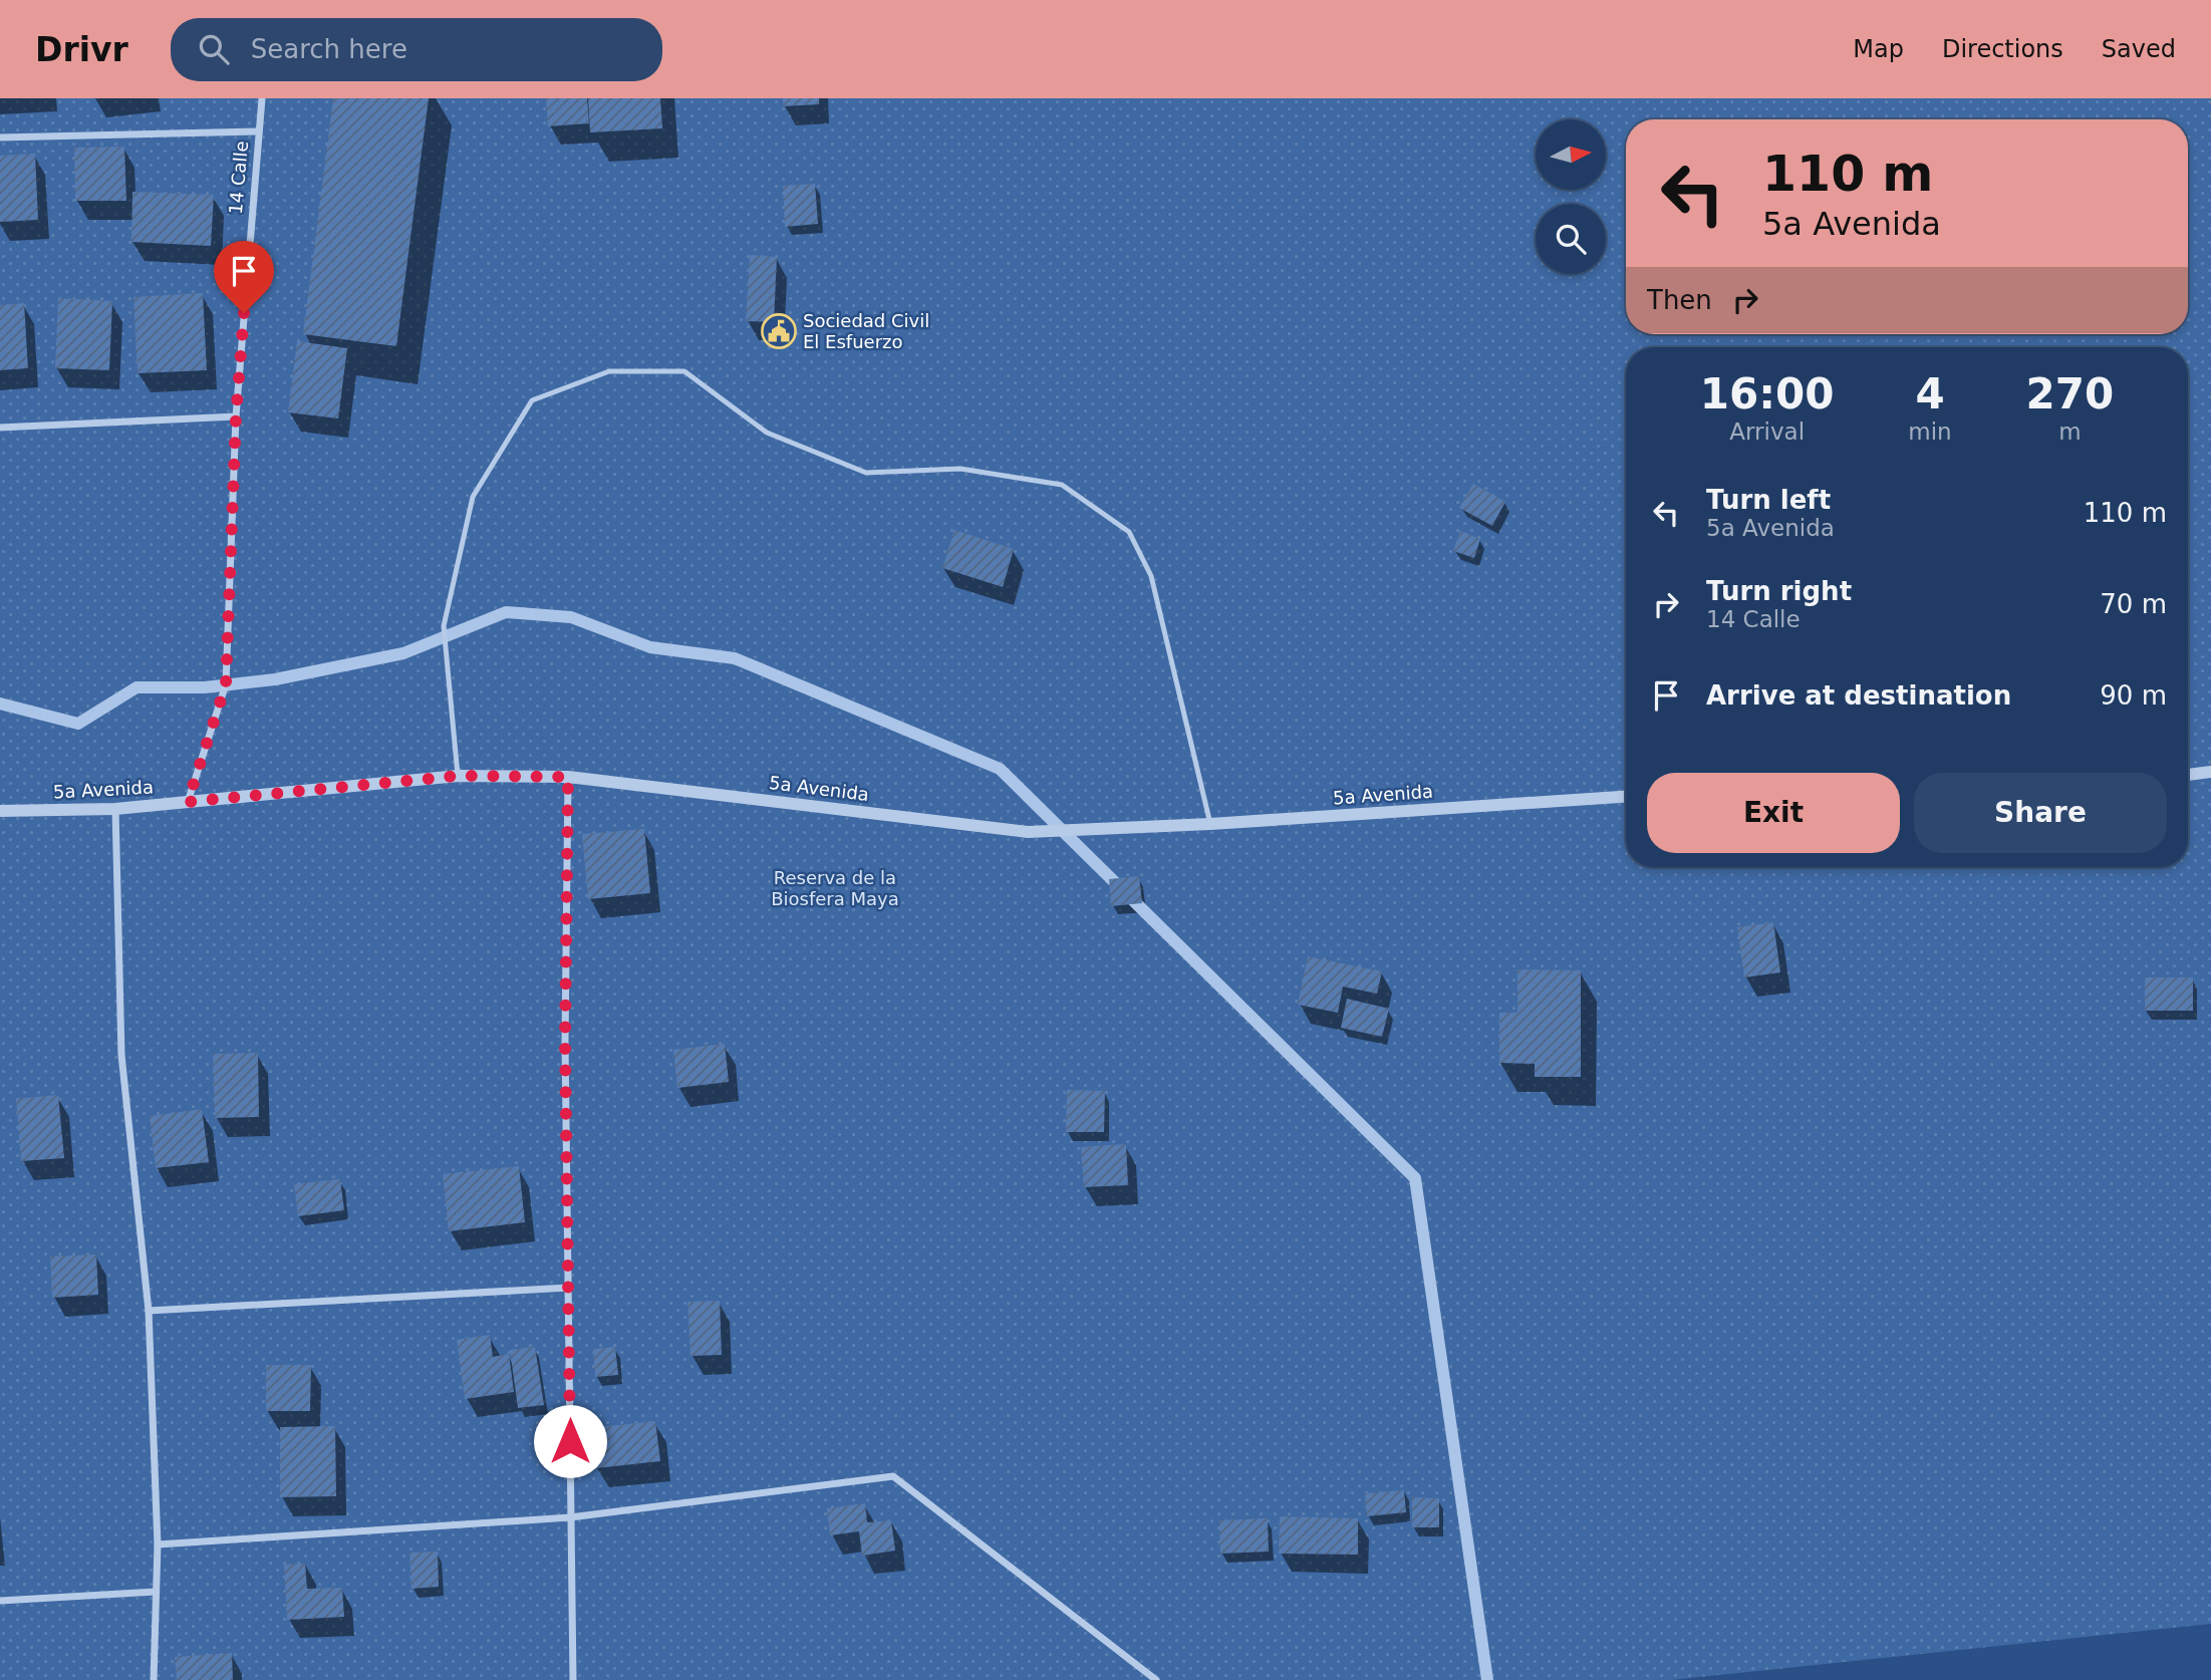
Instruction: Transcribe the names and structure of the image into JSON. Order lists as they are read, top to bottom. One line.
{"streets":{"street":["14 Calle","5a Avenida"]},"crossings":[["14 Calle","5a Avenida"]],"parks":["Reserva de la Biosfera Maya"],"places":{"public building":["Sociedad Civil El Esfuerzo"]},"north":"right","page":{"header":"Drivr","search":"Search here","nav":["Map","Directions","Saved"],"turn":["110 m","5a Avenida"],"then":"Then","eta":["16:00","Arrival","4","min","270","m"],"list":[{"name":"Turn left","note":"5a Avenida","value":"110 m"},{"name":"Turn right","note":"14 Calle","value":"70 m"},{"name":"Arrive at destination","value":"90 m"}],"buttons":["Exit","Share"]}}
